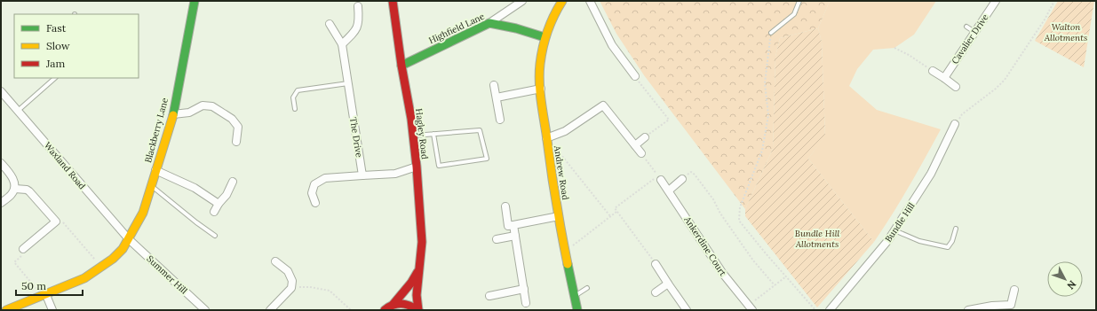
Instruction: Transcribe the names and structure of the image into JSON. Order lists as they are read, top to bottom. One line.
{"streets":{"street":["Highfield Lane","Cavalier Drive","Blackberry Lane","Hagley Road","The Drive","Waxland Road","Andrew Road","Bundle Hill","Ankerdine Court","Summer Hill"]},"crossings":[["Highfield Lane","Hagley Road"],["Highfield Lane","Andrew Road"],["Blackberry Lane","Waxland Road"],["Blackberry Lane","Summer Hill"],["Waxland Road","Summer Hill"]],"parks":["Walton Allotments","Bundle Hill Allotments"],"legend":["Fast","Slow","Jam"],"scale_bar":"50 m","north":"bottom right"}
